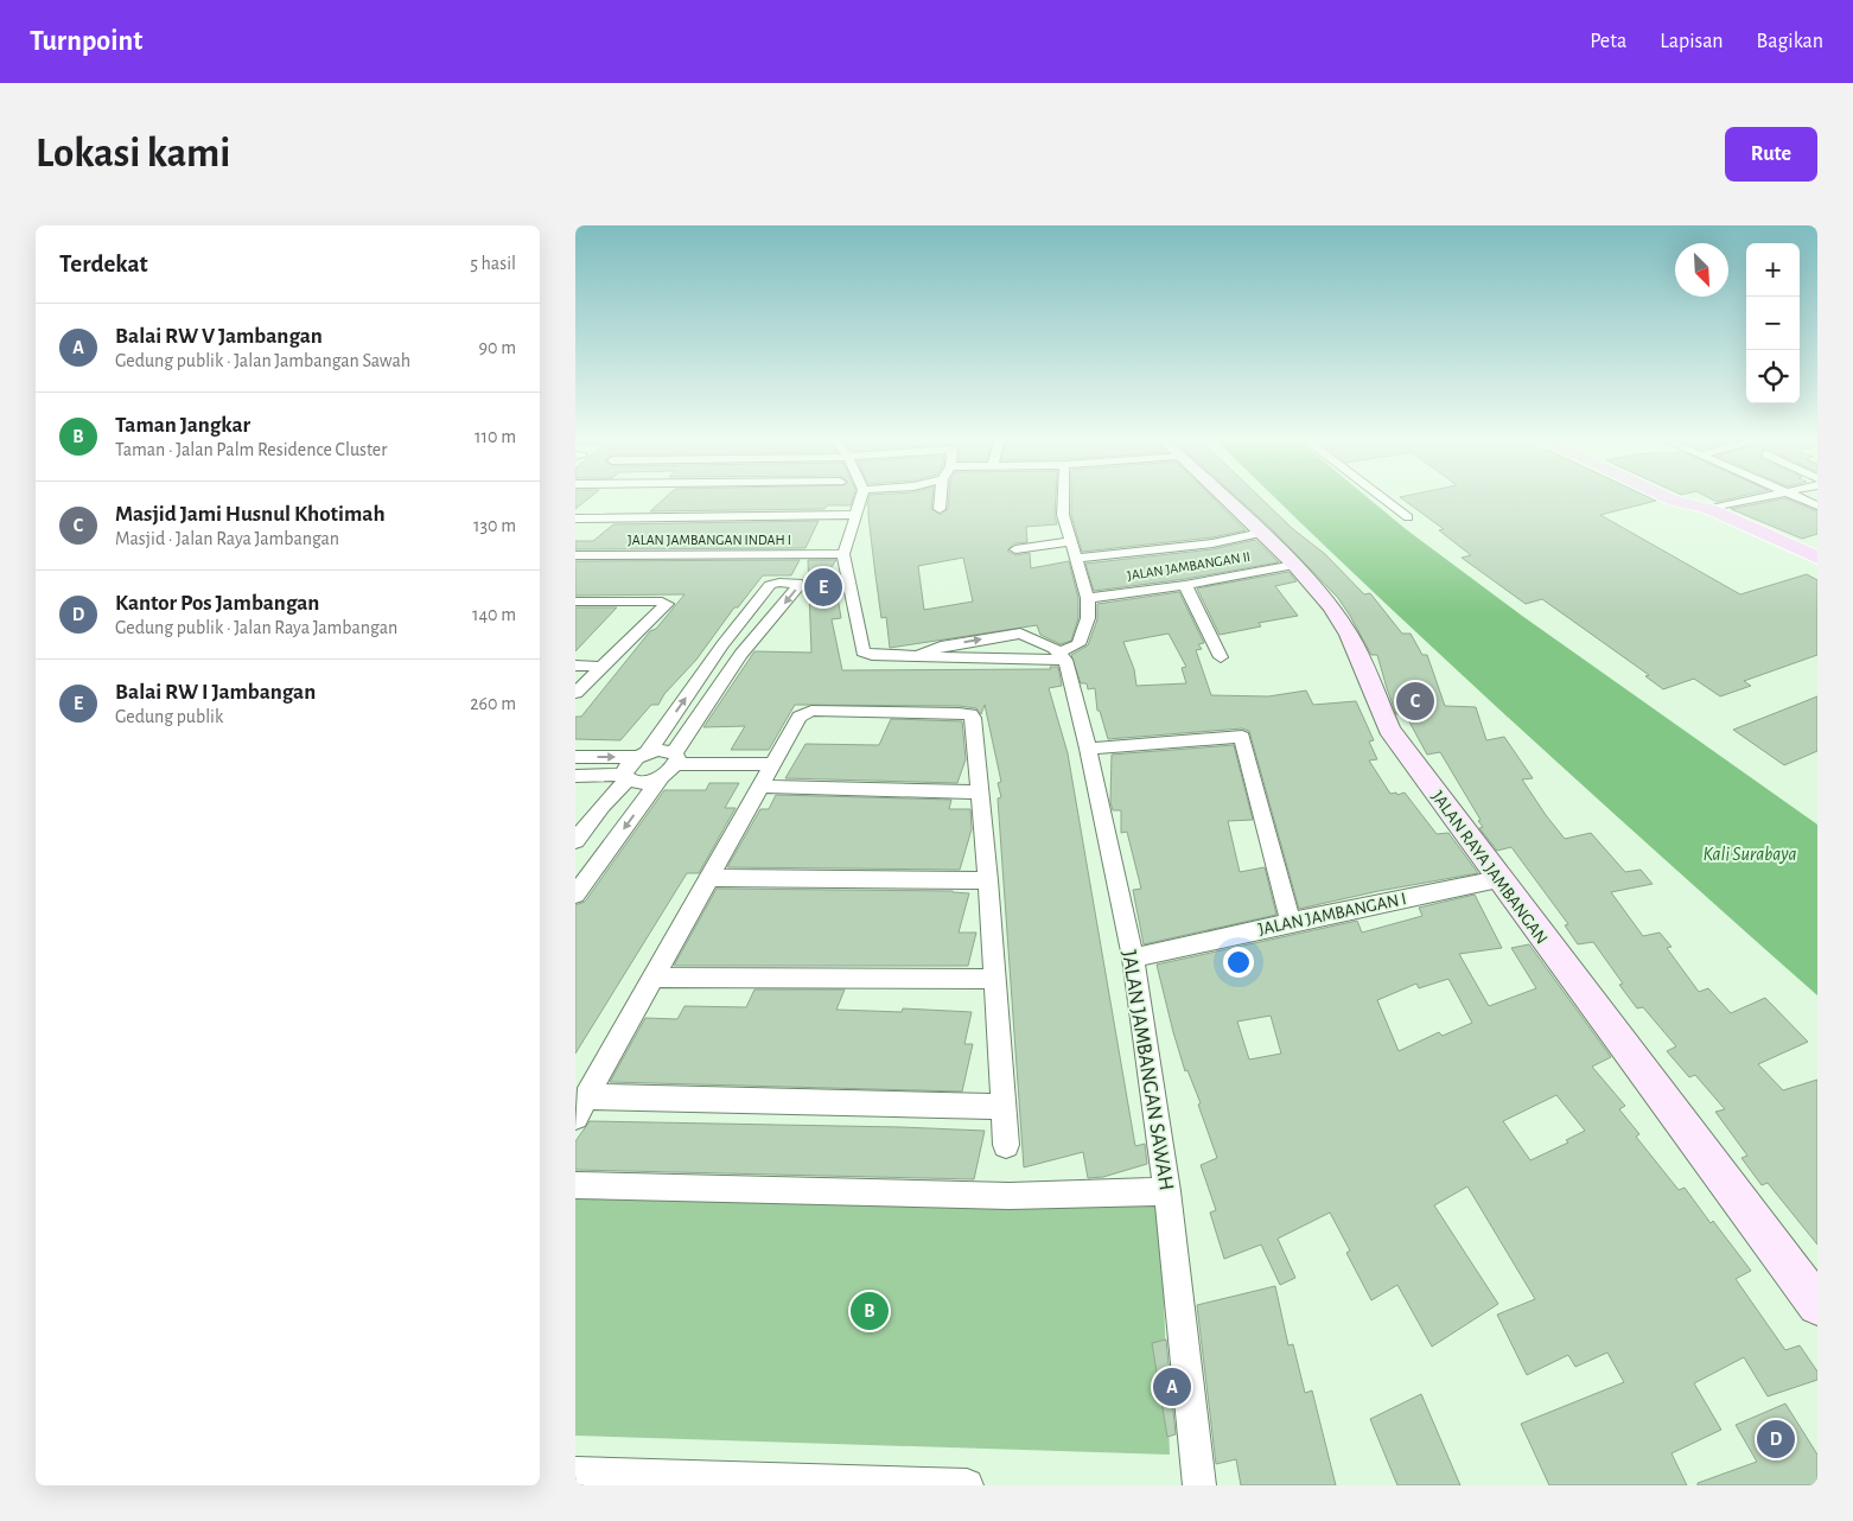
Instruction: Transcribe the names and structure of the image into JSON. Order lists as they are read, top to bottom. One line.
{"streets":{"main road":["JALAN RAYA JAMBANGAN"],"street":["JALAN JAMBANGAN INDAH I","JALAN JAMBANGAN II","JALAN JAMBANGAN I","JALAN JAMBANGAN SAWAH"]},"crossings":[["JALAN JAMBANGAN II","JALAN RAYA JAMBANGAN"],["JALAN RAYA JAMBANGAN","JALAN JAMBANGAN I"],["JALAN JAMBANGAN I","JALAN JAMBANGAN SAWAH"]],"water":["Kali Surabaya"],"north":"bottom right","page":{"header":"Turnpoint","nav":["Peta","Lapisan","Bagikan"],"buttons":"Rute","title":"Lokasi kami","heading":["Terdekat","5 hasil"],"map_buttons":["+","−"],"list":[{"mark":"A","name":"Balai RW V Jambangan","note":"Gedung publik · Jalan Jambangan Sawah","value":"90 m"},{"mark":"B","name":"Taman Jangkar","note":"Taman · Jalan Palm Residence Cluster","value":"110 m"},{"mark":"C","name":"Masjid Jami Husnul Khotimah","note":"Masjid · Jalan Raya Jambangan","value":"130 m"},{"mark":"D","name":"Kantor Pos Jambangan","note":"Gedung publik · Jalan Raya Jambangan","value":"140 m"},{"mark":"E","name":"Balai RW I Jambangan","note":"Gedung publik","value":"260 m"}],"pins":["E","C","B","A","D"]}}
